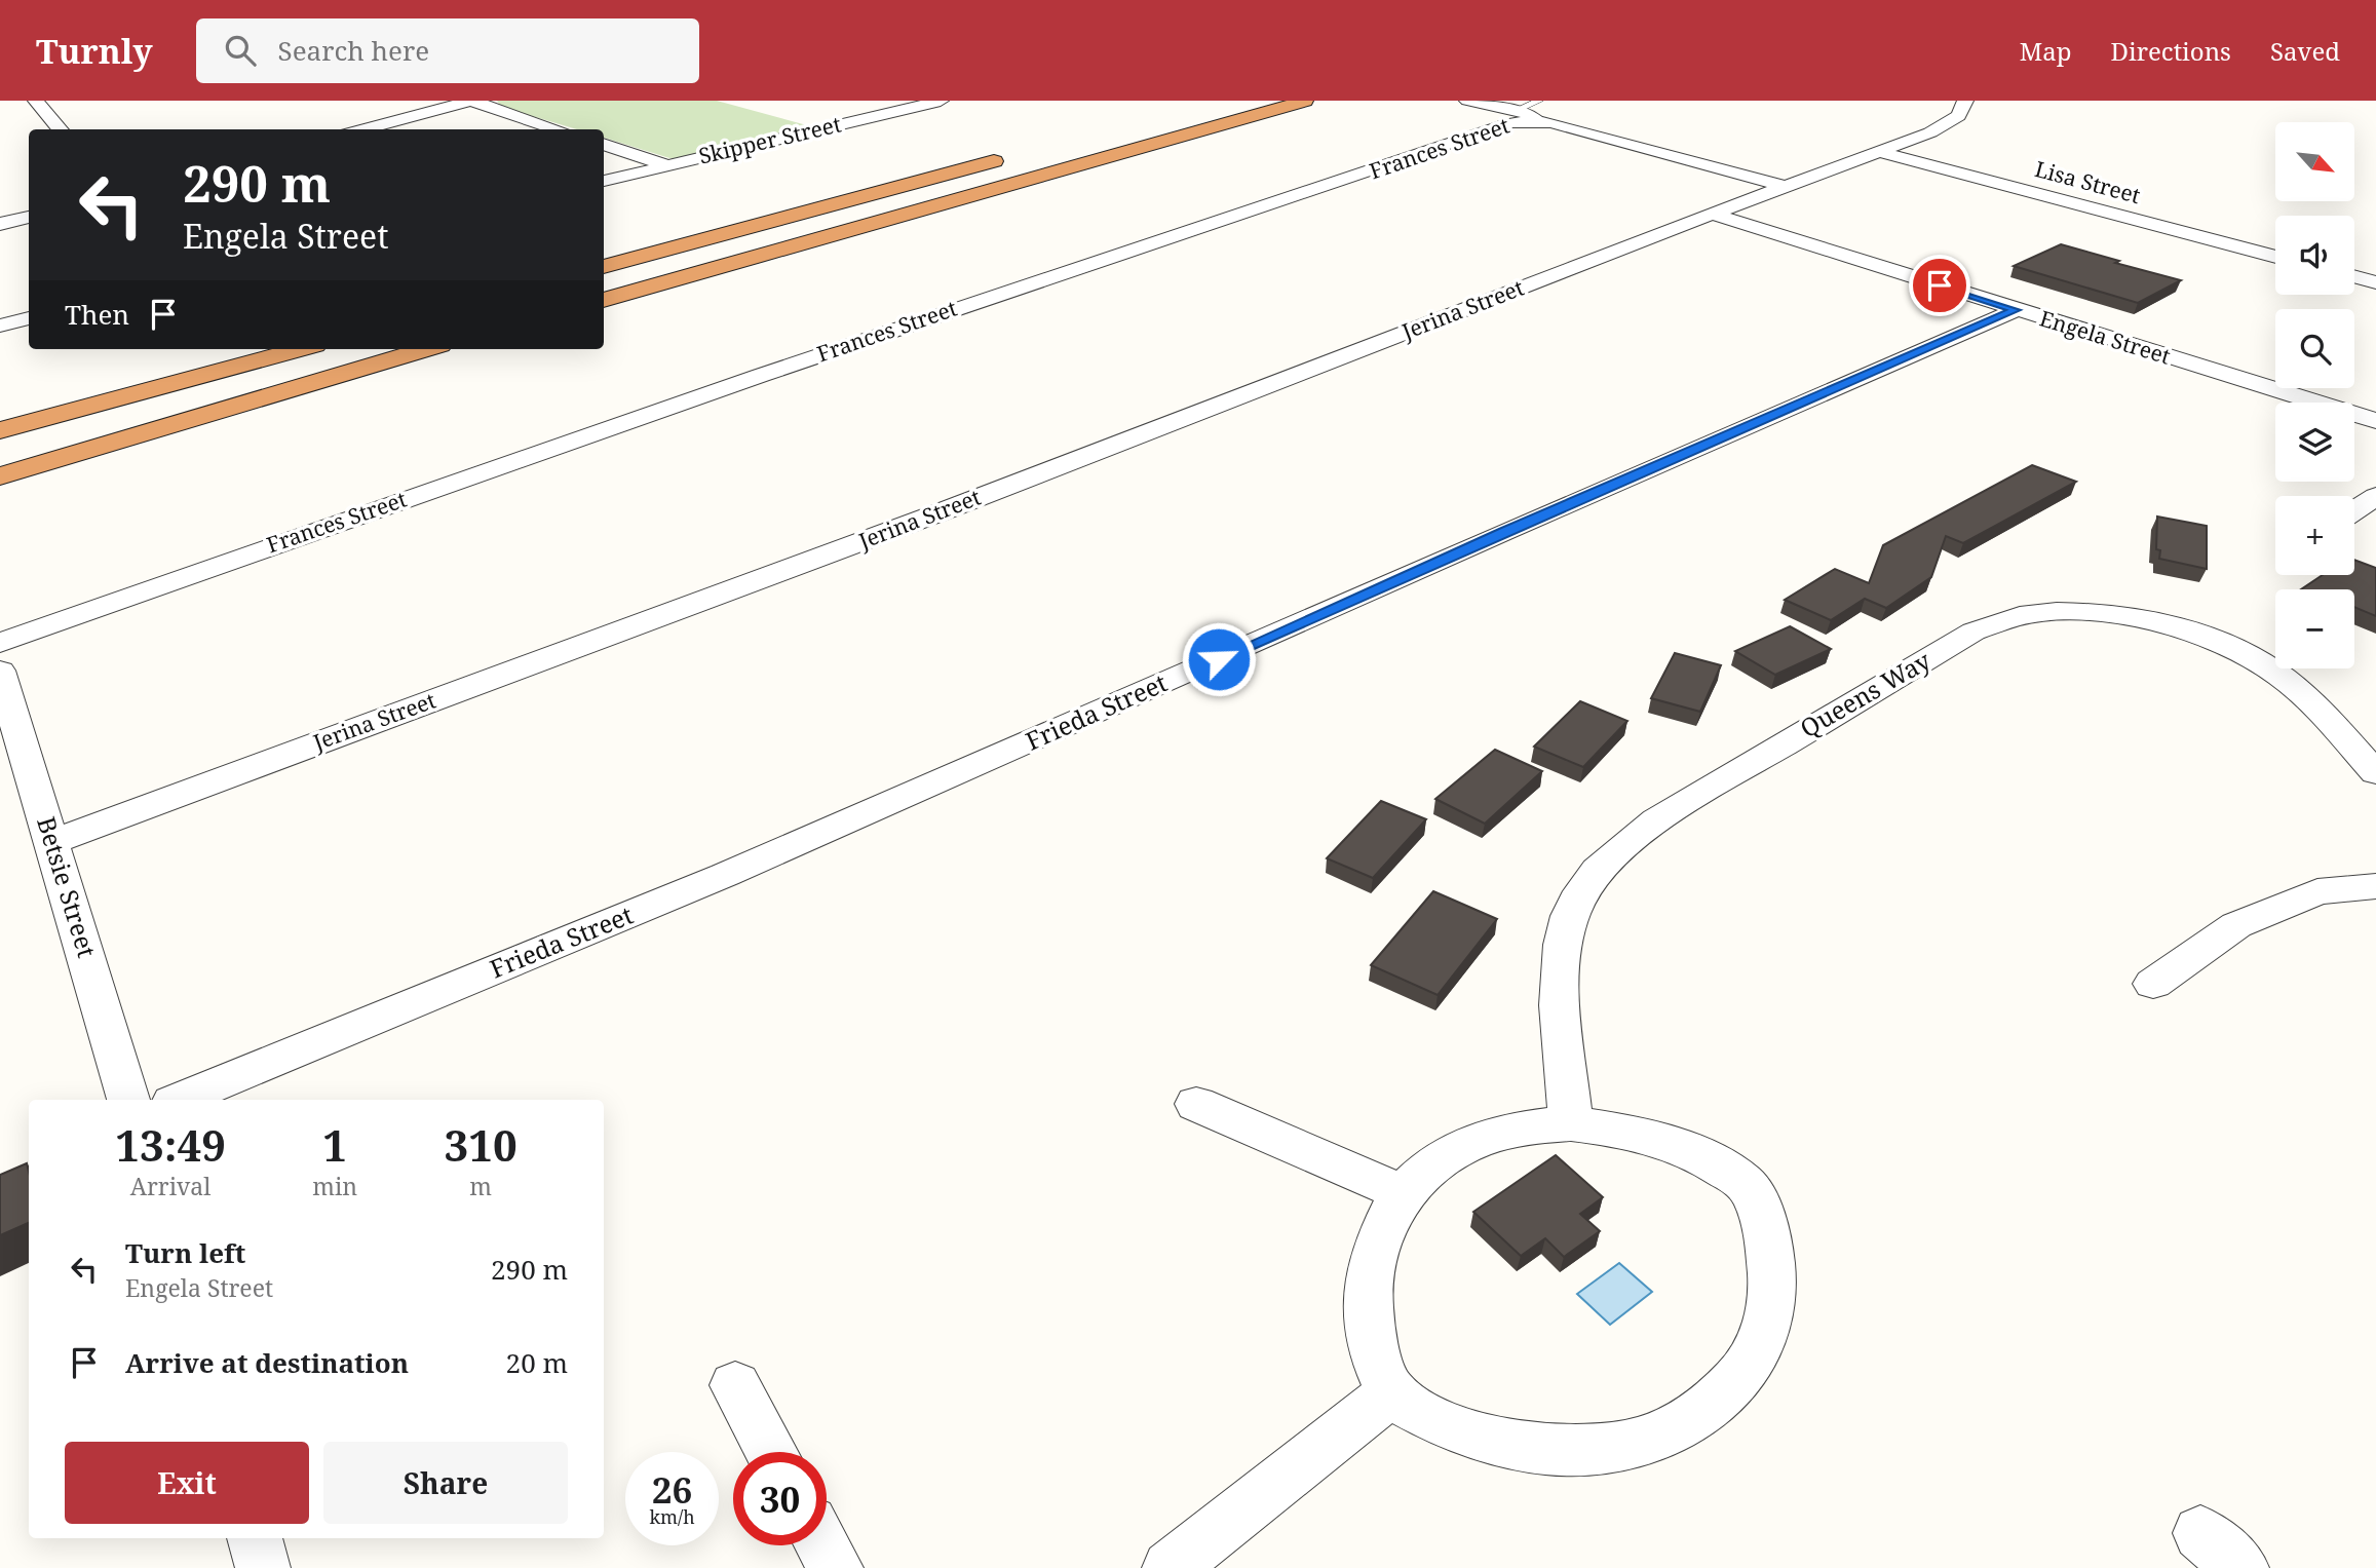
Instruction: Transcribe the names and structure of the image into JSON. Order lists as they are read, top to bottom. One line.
{"streets":{"street":["Skipper Street","Frances Street","Lisa Street","Jerina Street","Engela Street","Queens Way","Frieda Street","Betsie Street"]},"crossings":[["Frances Street","Jerina Street"],["Lisa Street","Jerina Street"],["Jerina Street","Engela Street"],["Jerina Street","Betsie Street"],["Engela Street","Frieda Street"]],"north":"bottom right","page":{"header":"Turnly","search":"Search here","nav":["Map","Directions","Saved"],"map_buttons":["+","−"],"turn":["290 m","Engela Street"],"then":"Then","eta":["13:49","Arrival","1","min","310","m"],"list":[{"name":"Turn left","note":"Engela Street","value":"290 m"},{"name":"Arrive at destination","value":"20 m"}],"buttons":["Exit","Share"],"speed":"26 km/h","limit":"30"}}
